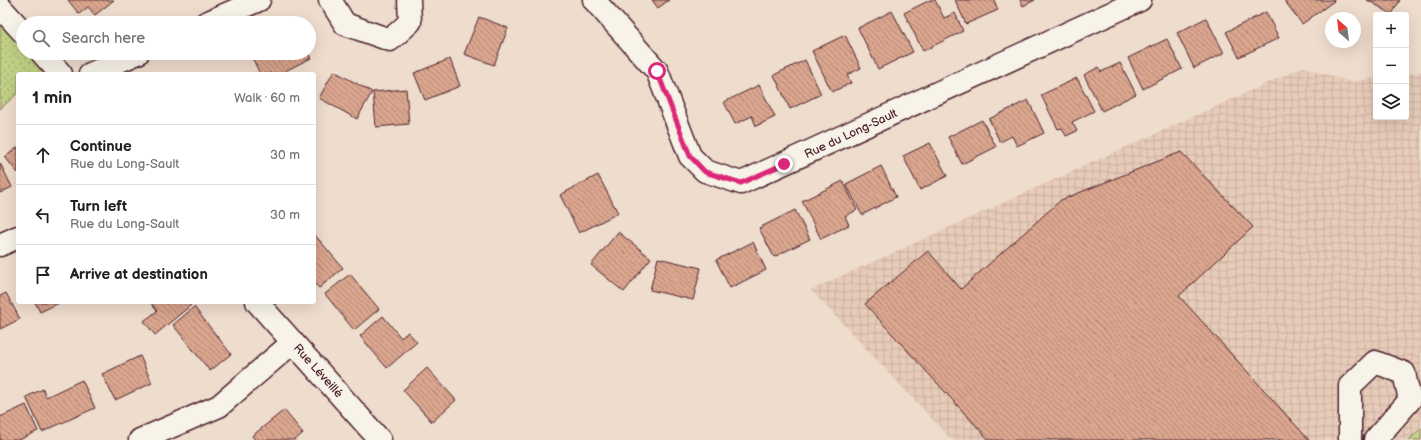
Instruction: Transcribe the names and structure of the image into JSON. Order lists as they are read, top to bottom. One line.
{"streets":{"street":["Rue du Long-Sault","Rue Léveillé"]},"north":"top left","page":{"map_buttons":["+","−"],"search":"Search here","heading":["1 min","Walk · 60 m"],"list":[["Continue","Rue du Long-Sault","30 m"],["Turn left","Rue du Long-Sault","30 m"],"Arrive at destination"]}}
